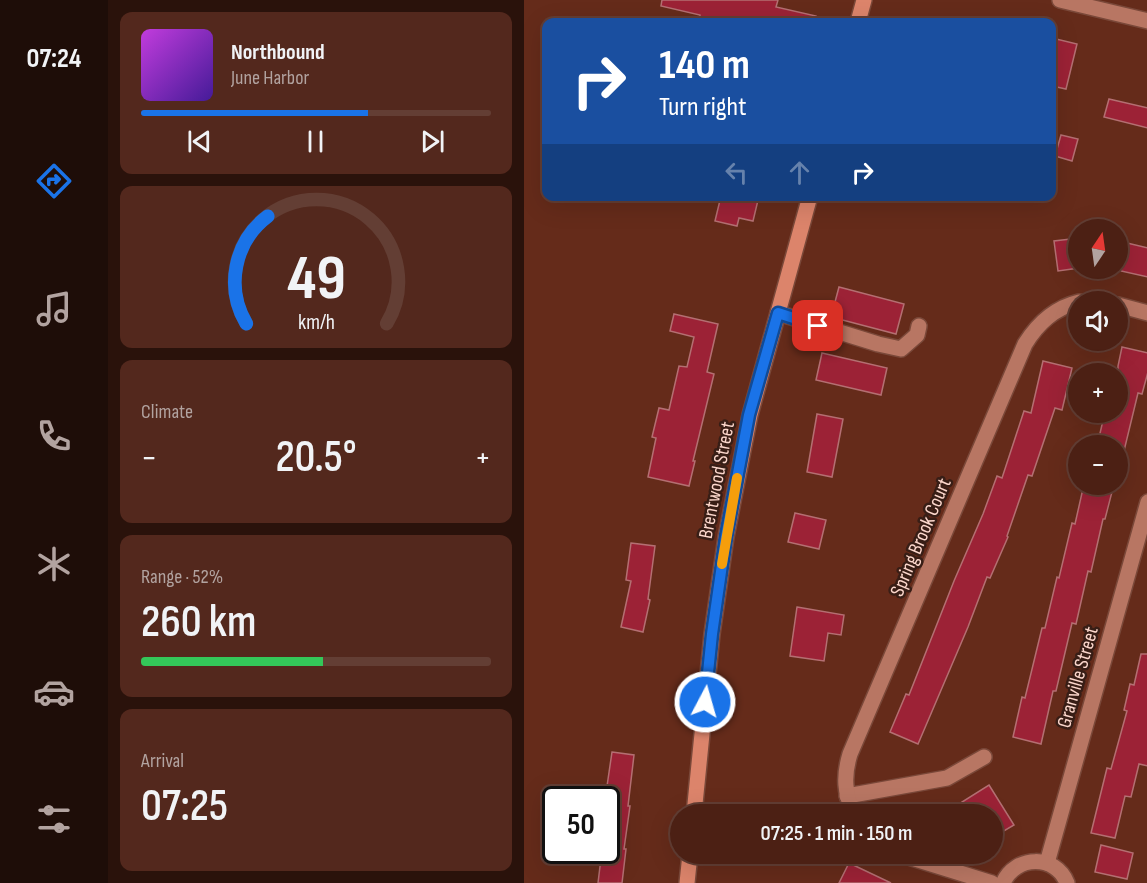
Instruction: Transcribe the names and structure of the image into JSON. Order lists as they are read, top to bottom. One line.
{"streets":{"main road":["Brentwood Street"],"street":["Spring Brook Court","Granville Street"]},"north":"top","page":{"tabs":"07:24","turn":["140 m","Turn right"],"song":["Northbound","June Harbor"],"map_buttons":["+","−"],"tile":["Climate",["Range · 52%","260 km"],["Arrival","07:25"]],"heat":["−","20.5°","+"],"limit":"50","trip":"07:25 · 1 min · 150 m","gauge":["49","km/h"]}}
